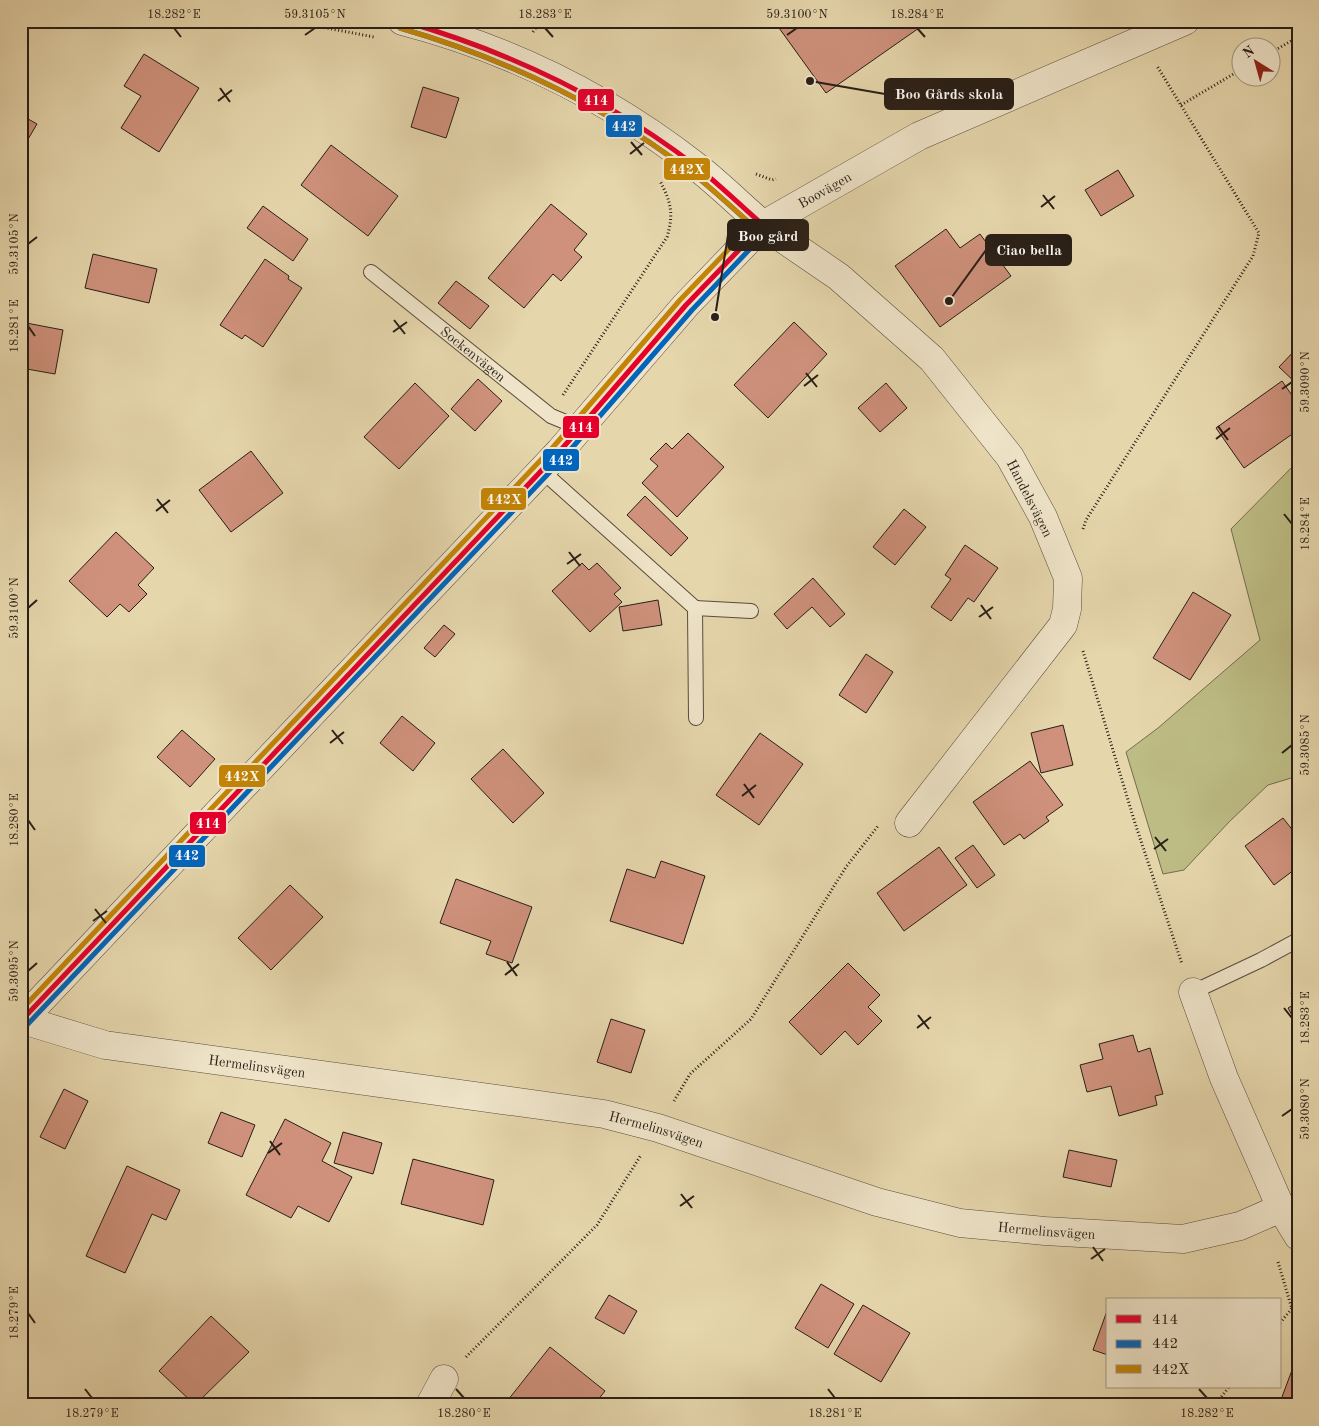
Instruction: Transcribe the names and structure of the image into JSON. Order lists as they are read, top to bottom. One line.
{"streets":{"street":["Boovägen","Handelsvägen","Hermelinsvägen"],"lane":["Sockenvägen"]},"crossings":[["Boovägen","Handelsvägen"]],"places":["Boo Gårds skola","Ciao bella","Boo gård"],"lines":["transit line 414","transit line 442","transit line 442X"],"legend":["414","442","442X"],"north":"top left","coordinates":["18.282°E","59.3105°N","18.283°E","59.3100°N","18.284°E","18.281°E","59.3090°N","59.3085°N","18.280°E","59.3095°N","59.3080°N","18.279°E"]}
